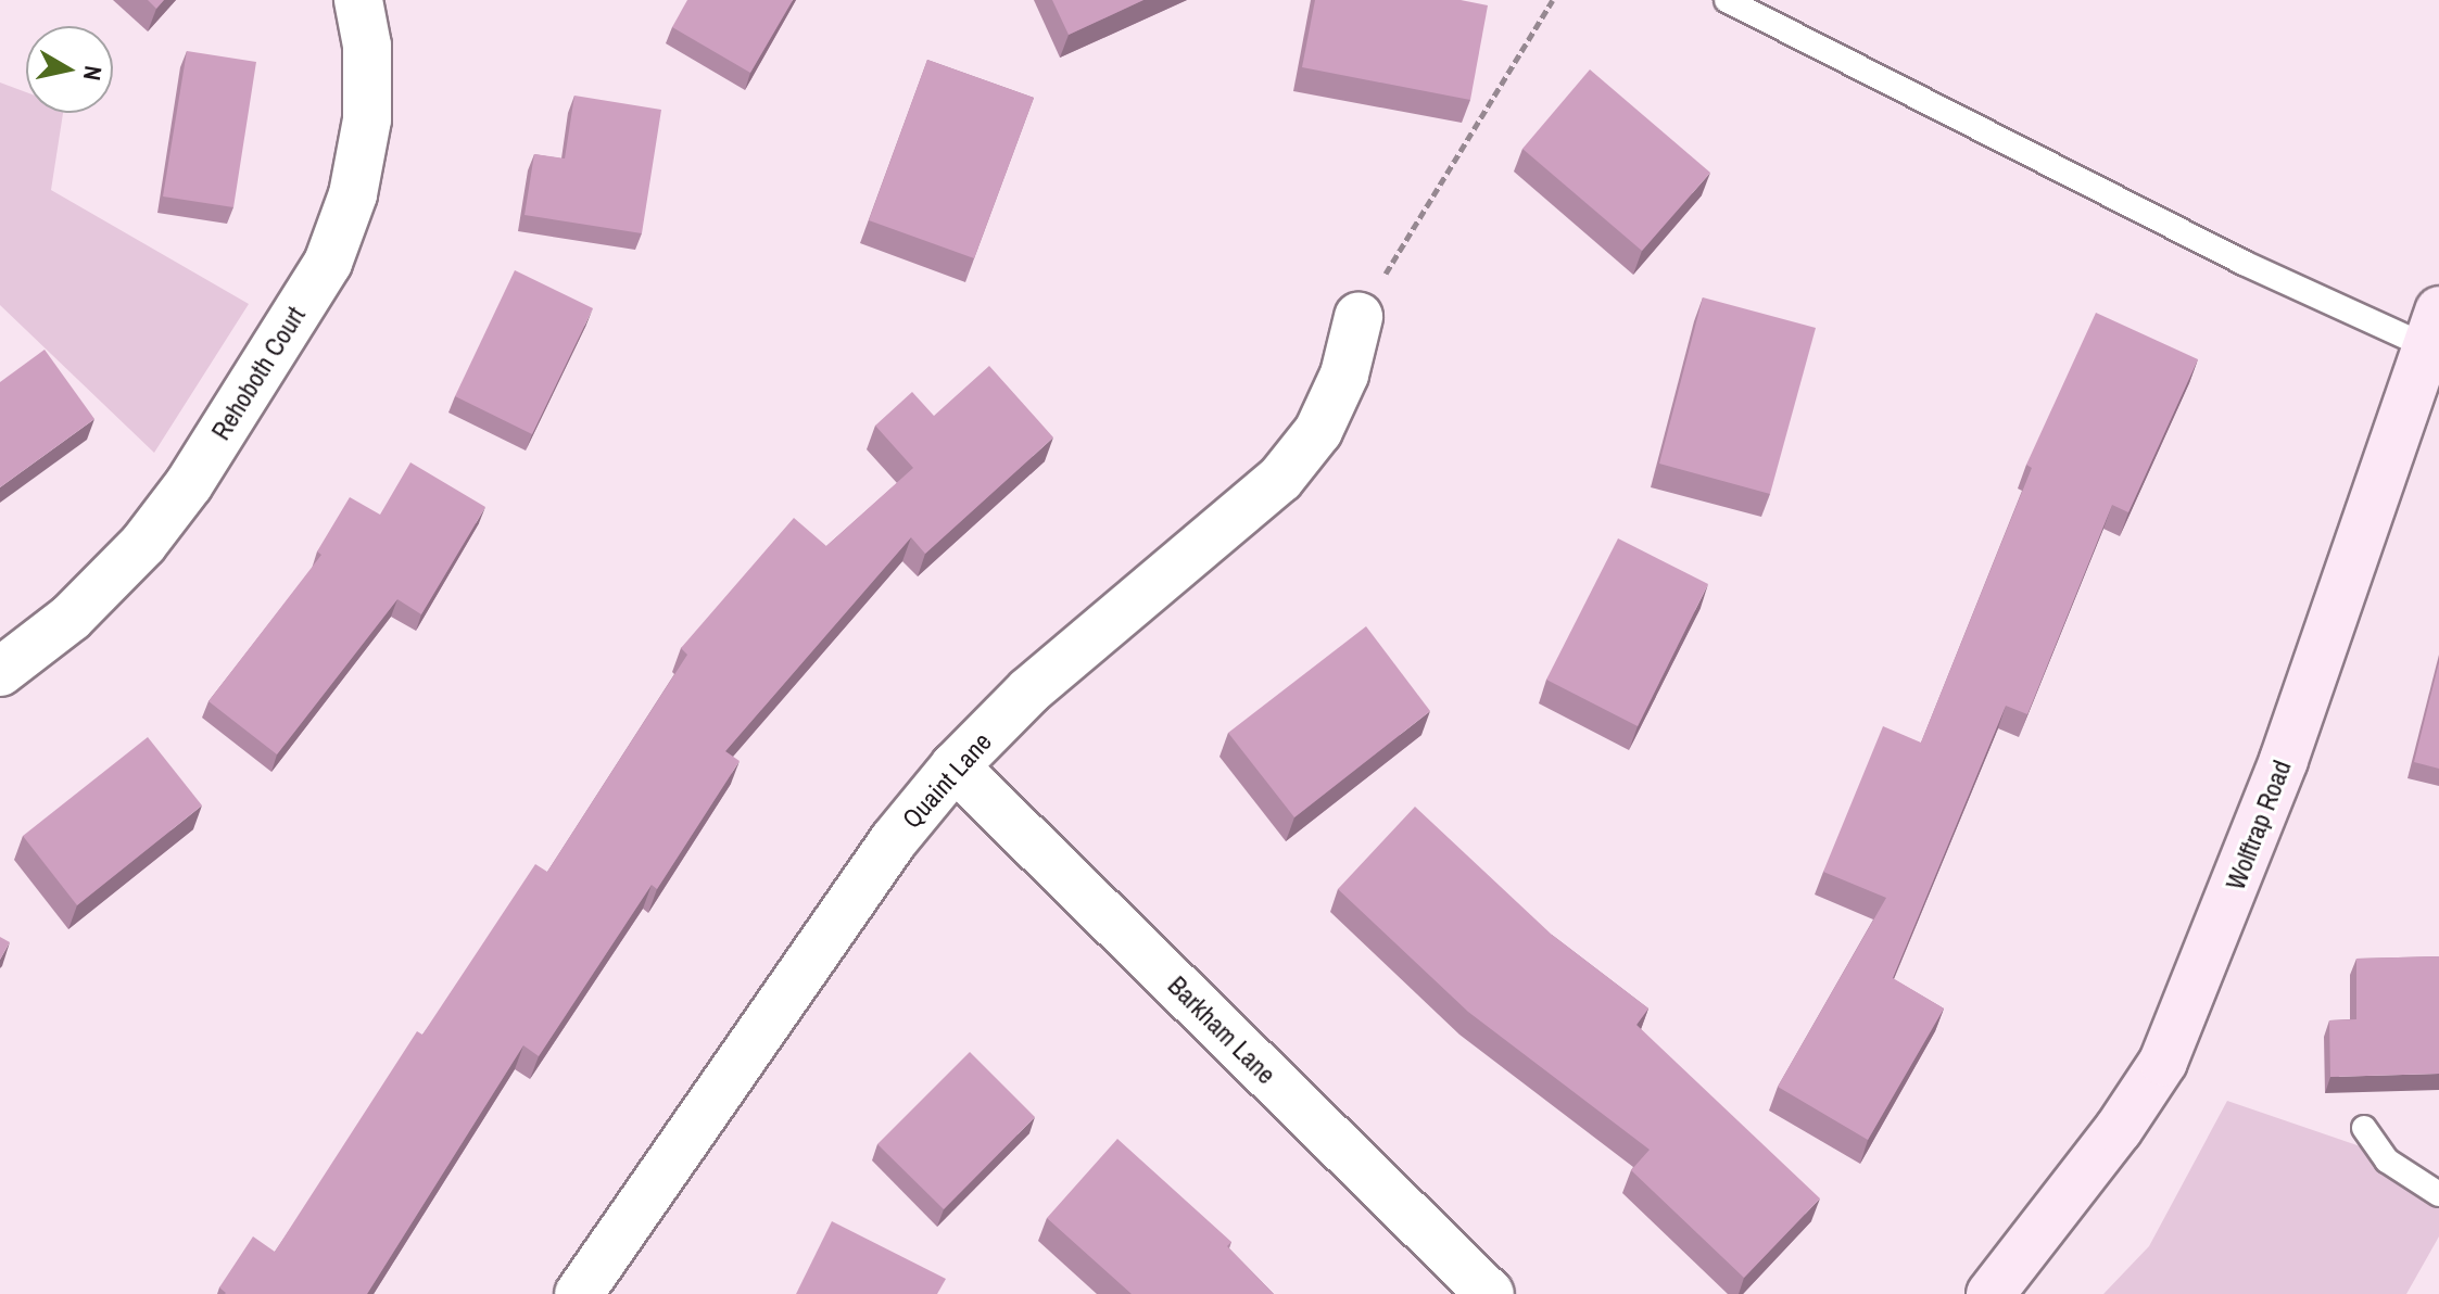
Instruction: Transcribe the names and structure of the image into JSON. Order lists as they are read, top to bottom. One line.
{"streets":{"street":["Rehoboth Court","Quaint Lane","Wolftrap Road","Barkham Lane"]},"crossings":[["Quaint Lane","Barkham Lane"]],"north":"right"}
